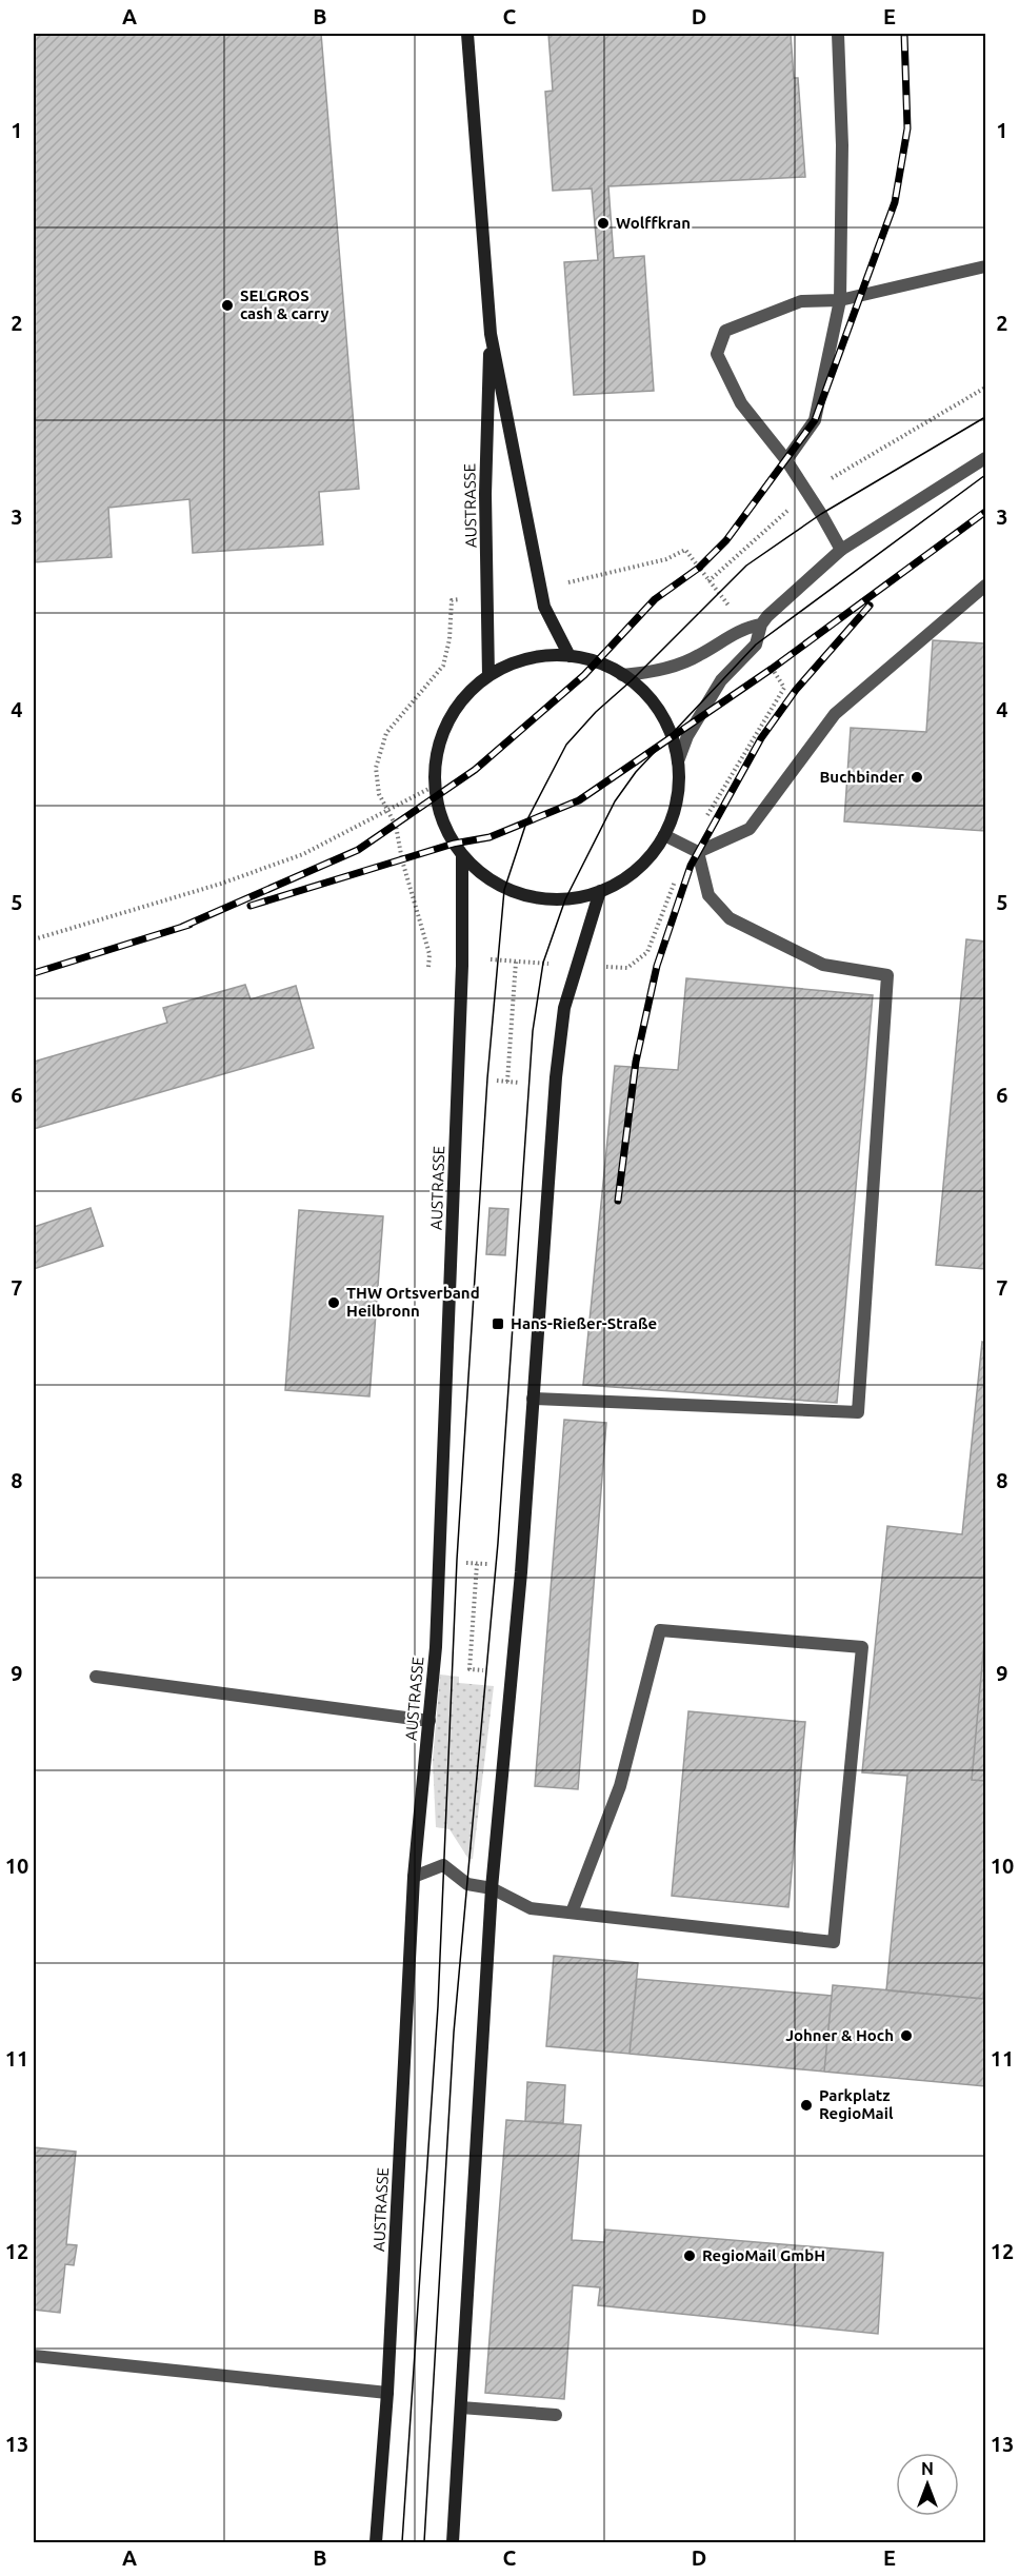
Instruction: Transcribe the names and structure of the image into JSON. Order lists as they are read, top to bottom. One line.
{"streets":{"main road":["AUSTRASSE"]},"places":{"other":["Wolffkran","SELGROS cash & carry","Buchbinder","THW Ortsverband Heilbronn","Johner & Hoch","Parkplatz RegioMail","RegioMail GmbH"],"transit":["Hans-Rießer-Straße"]},"north":"top","grid":{"columns":["A","B","C","D","E"],"rows":["1","2","3","4","5","6","7","8","9","10","11","12","13"]}}
